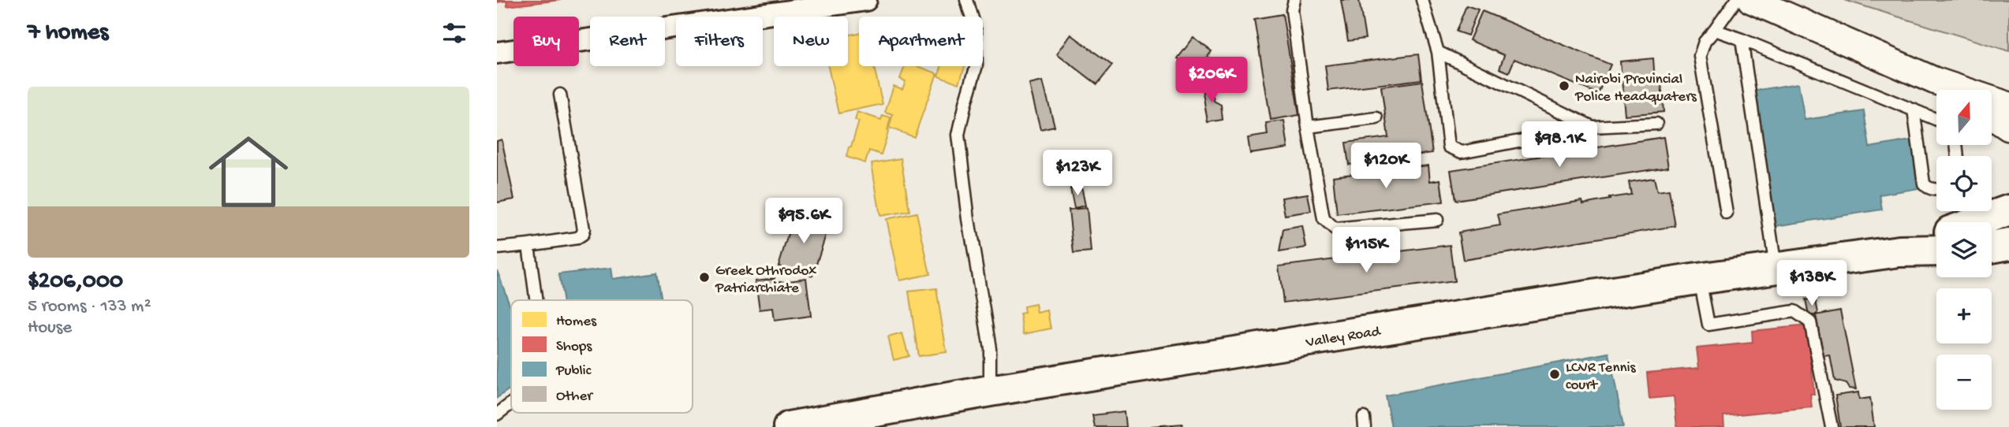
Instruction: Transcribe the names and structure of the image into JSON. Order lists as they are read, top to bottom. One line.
{"streets":{"main road":["Valley Road"]},"places":["Nairobi Provincial Police Headquaters","Greek Othrodox Patriarchiate","LCVR Tennis court"],"legend":["Homes","Shops","Public","Other"],"north":"top","page":{"heading":"7 homes","chip":["Buy","Rent","Filters","New","Apartment"],"price":["$206K","$98.1K","$120K","$123K","$95.6K","$115K","$138K"],"list":[{"name":"$206,000","note":"5 rooms · 133 m² · House"}],"map_buttons":["+","−"]}}
